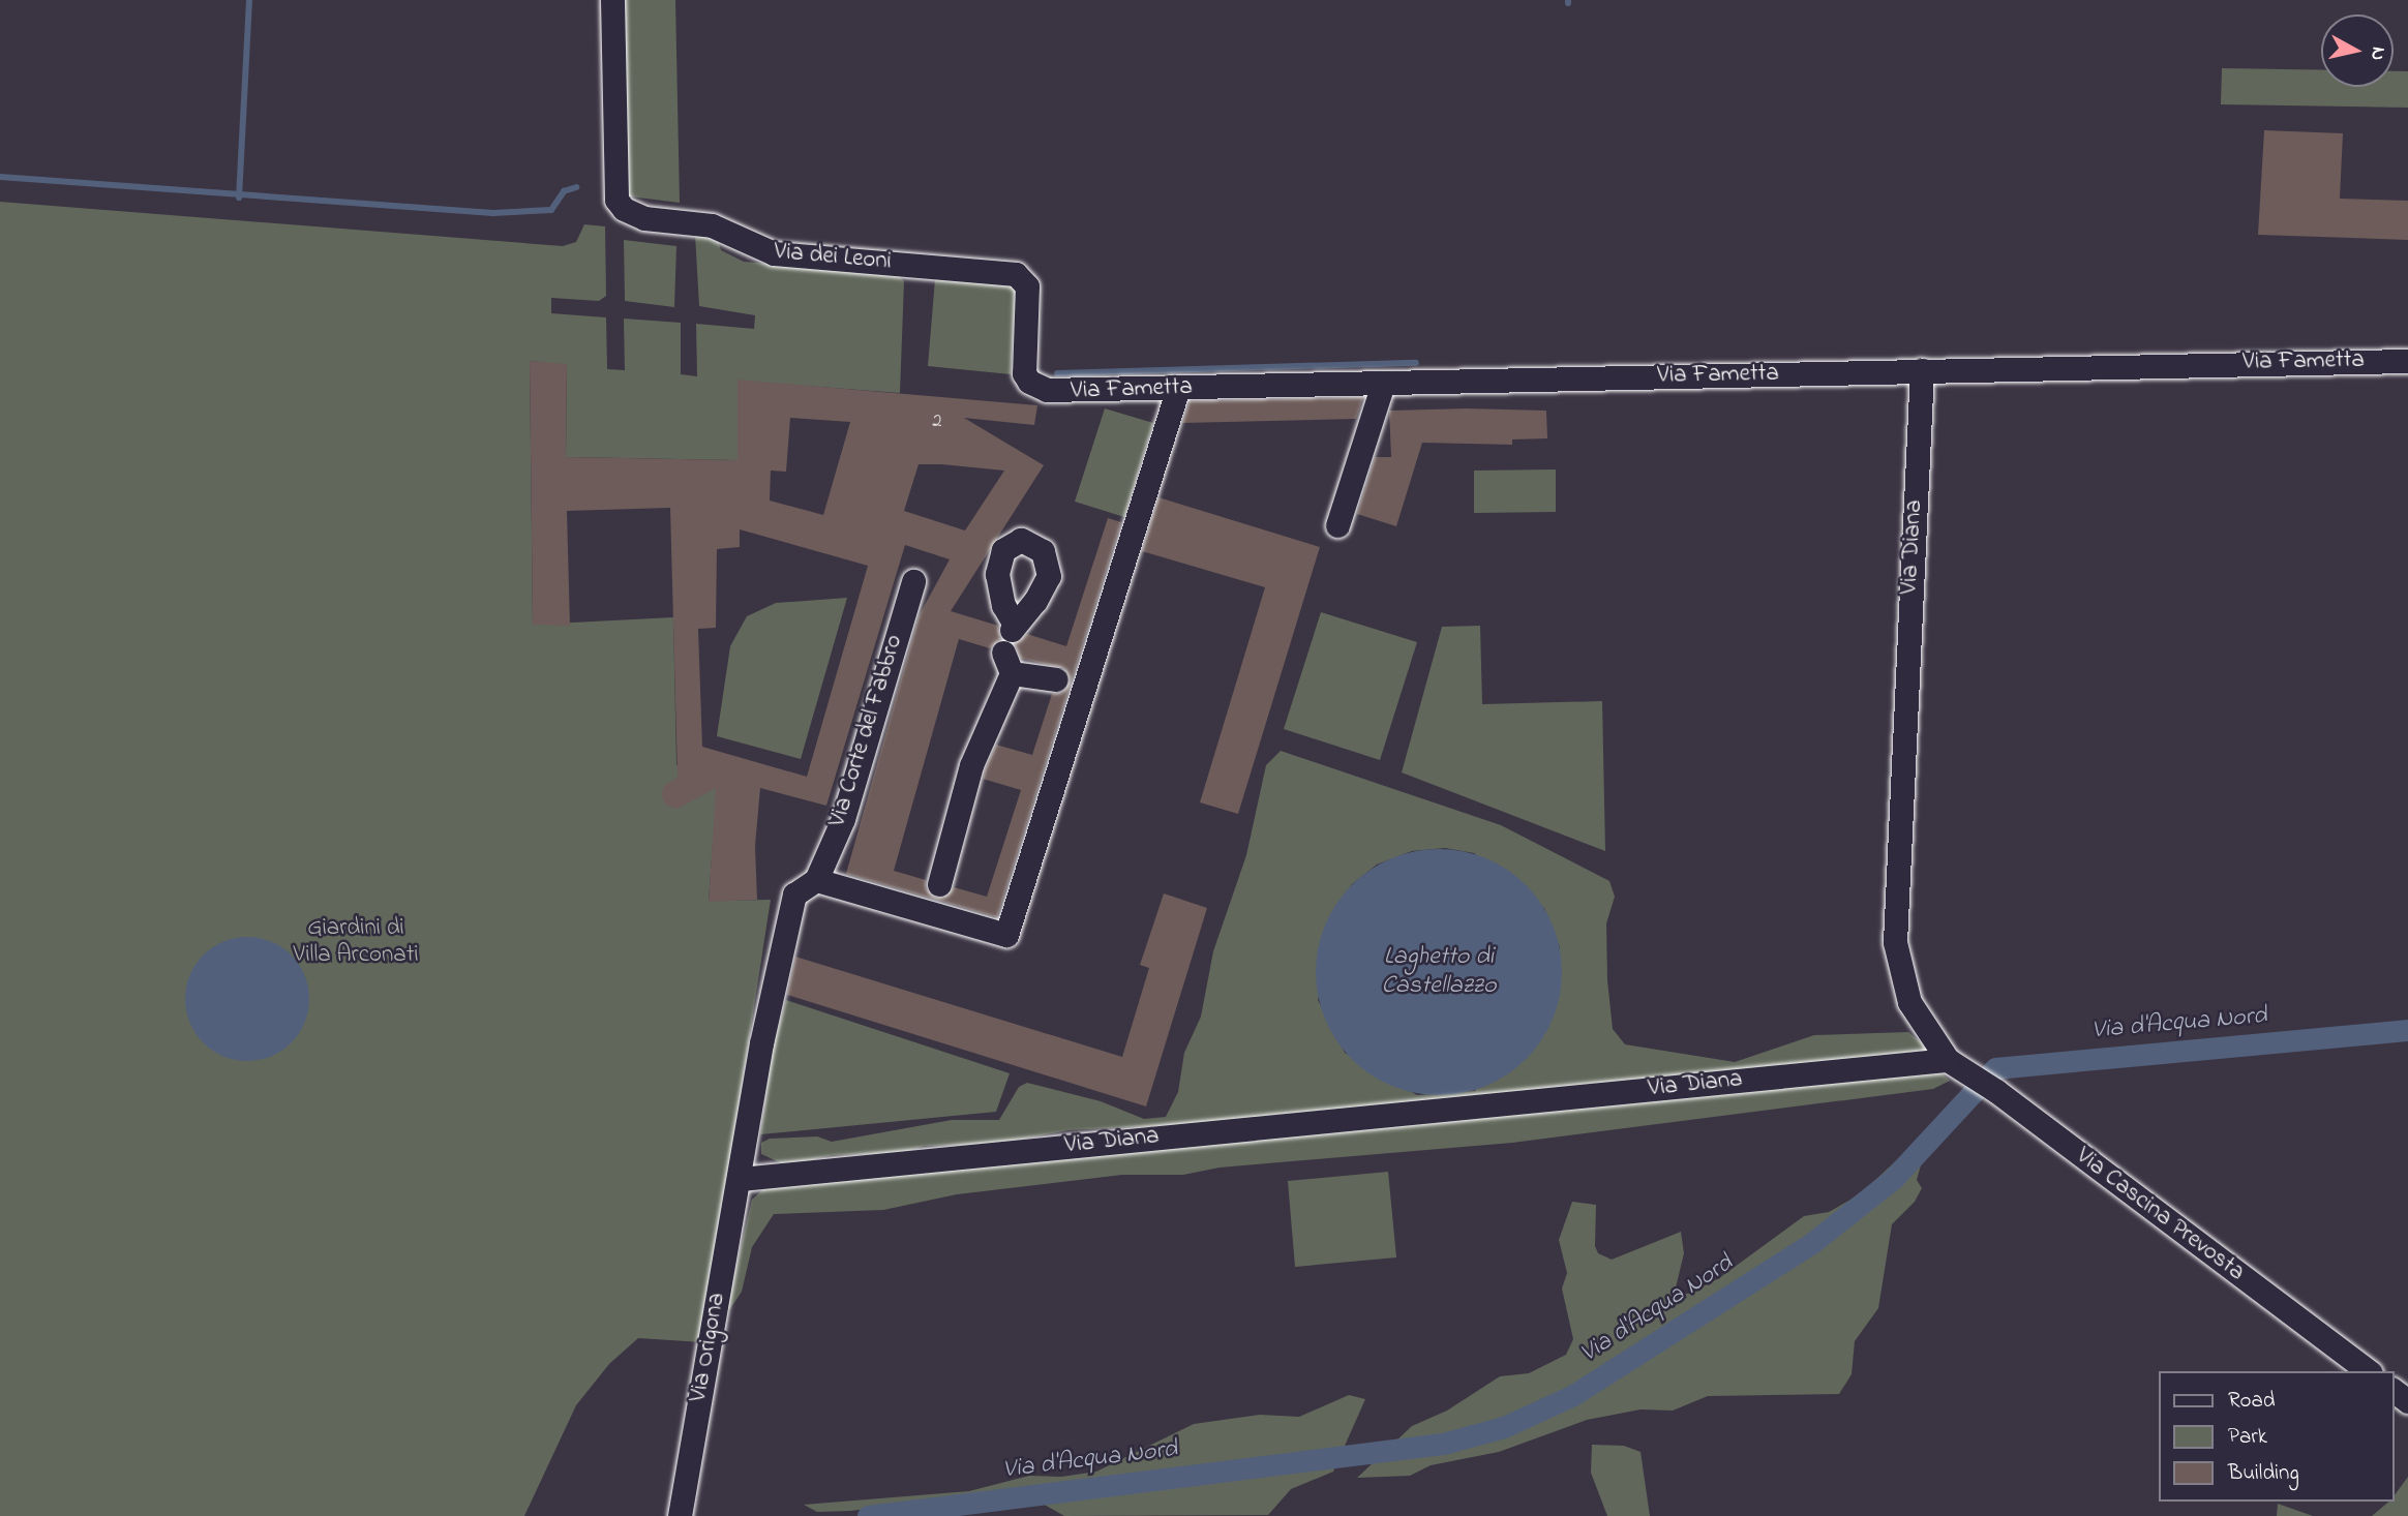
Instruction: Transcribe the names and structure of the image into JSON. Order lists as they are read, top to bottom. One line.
{"streets":{"street":["Via dei Leoni","Via Fametta","Via Diana","Via Corte del Fabbro","Via Cascina Prevosta","Via Origona"]},"crossings":[["Via dei Leoni","Via Fametta"],["Via Fametta","Via Diana"],["Via Diana","Via Cascina Prevosta"],["Via Diana","Via Origona"],["Via Corte del Fabbro","Via Origona"]],"water":["Laghetto di Castellazzo","Via d'Acqua Nord"],"parks":["Giardini di Villa Arconati"],"house_numbers":["2"],"legend":["Road","Park","Building"],"north":"right"}
